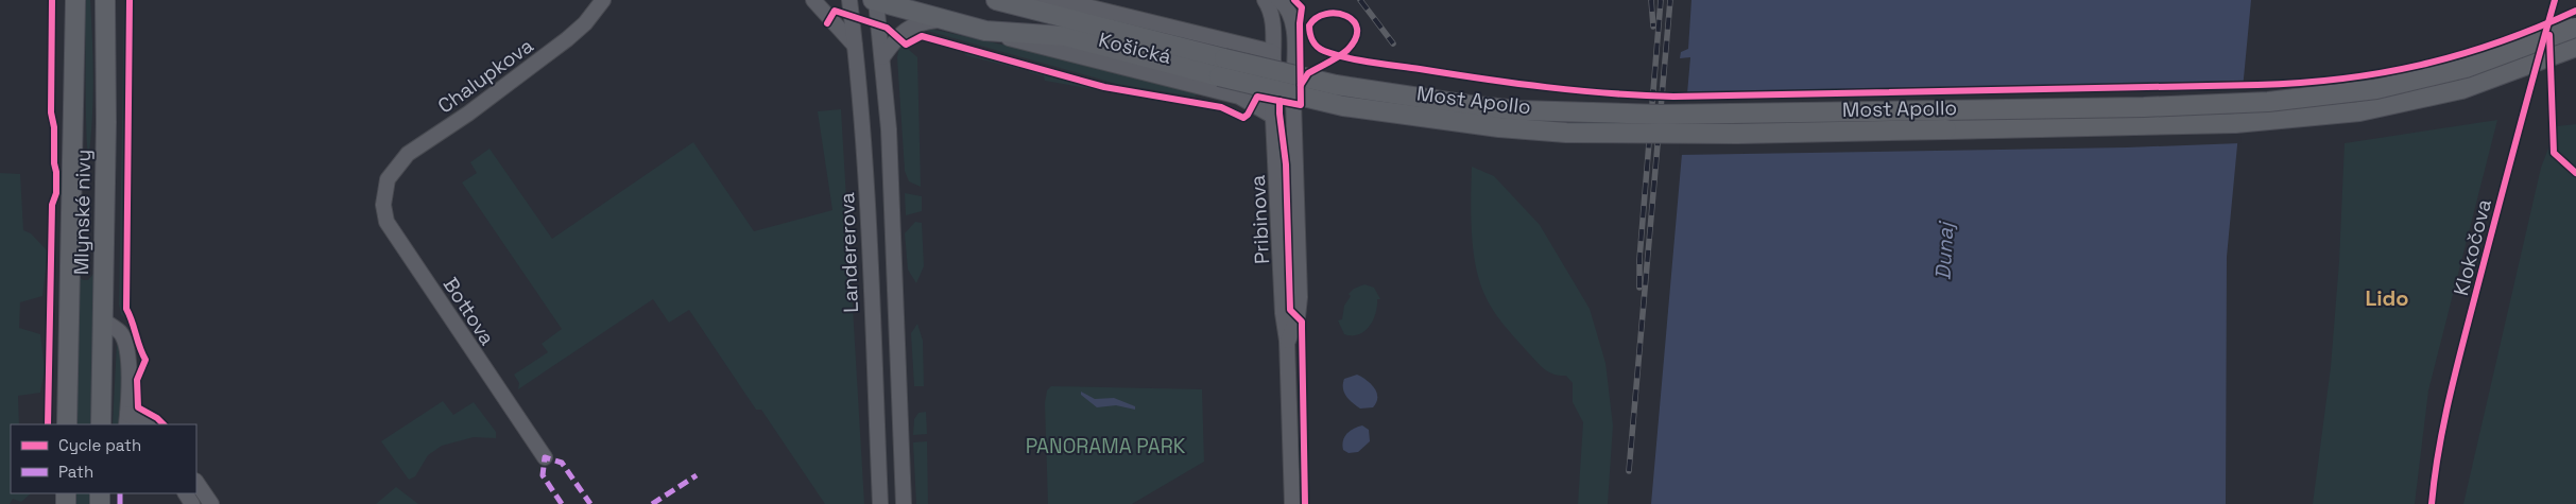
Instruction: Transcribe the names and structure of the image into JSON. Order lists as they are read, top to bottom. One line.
{"streets":{"main road":["Košická","Most Apollo","Mlynské nivy"],"street":["Chalupkova","Pribinova","Landererova","Bottova"],"cycle path":["Klokočova"]},"crossings":[["Košická","Most Apollo"],["Košická","Pribinova"],["Chalupkova","Bottova"]],"districts":["Lido"],"water":["Dunaj"],"parks":["PANORAMA PARK"],"legend":["Cycle path","Path"]}
